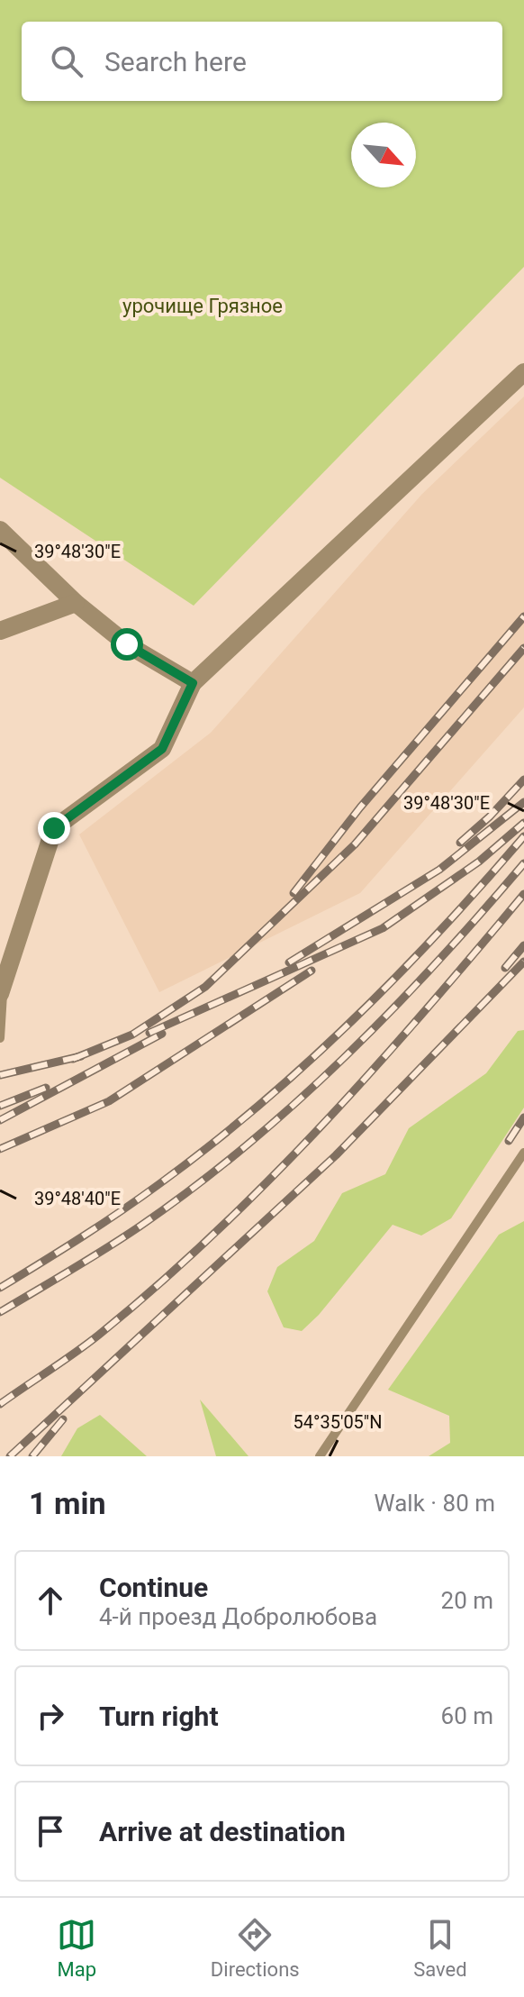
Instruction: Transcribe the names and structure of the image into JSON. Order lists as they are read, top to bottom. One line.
{"parks":["урочище Грязное"],"north":"bottom right","page":{"search":"Search here","heading":["1 min","Walk · 80 m"],"list":[["Continue","4-й проезд Добролюбова","20 m"],["Turn right","60 m"],"Arrive at destination"],"nav":["Map","Directions","Saved"]},"coordinates":["39°48'30\"E","39°48'40\"E","54°35'05\"N"]}
